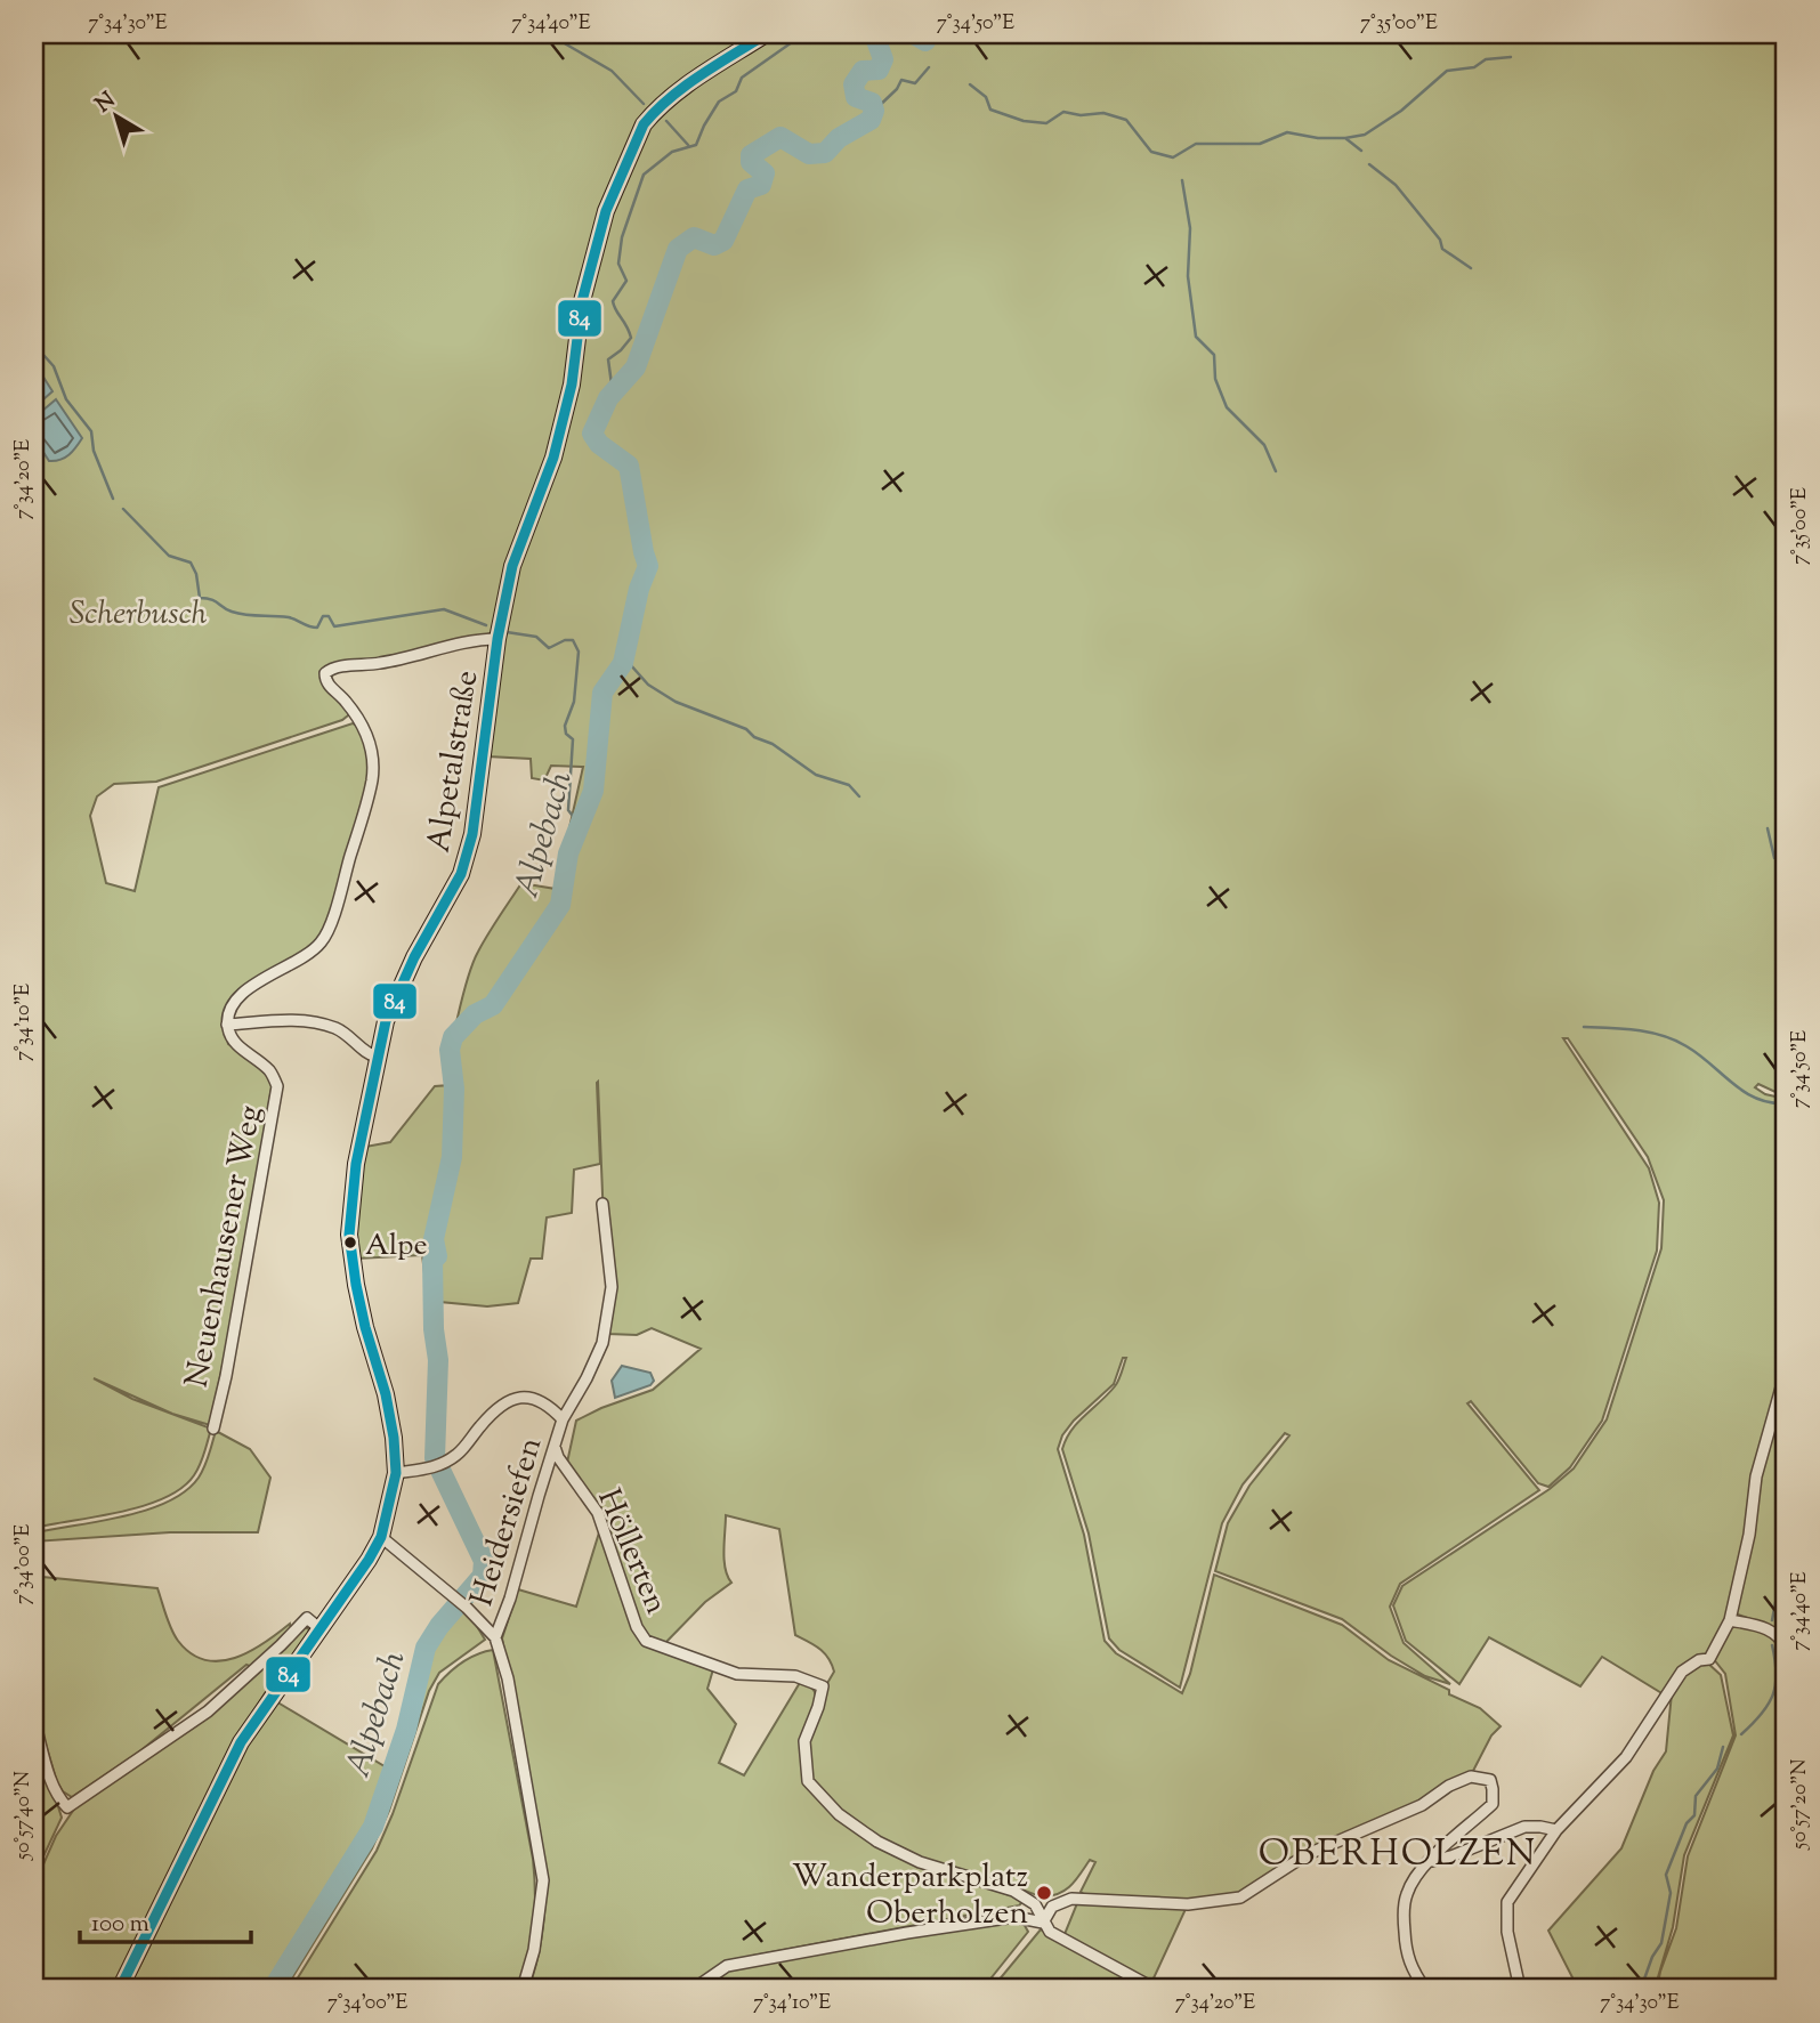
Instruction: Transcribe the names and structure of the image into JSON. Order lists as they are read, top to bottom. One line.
{"streets":{"main road":["Alpetalstraße"],"street":["Neuenhausener Weg","Heidersiefen","Höllerten"]},"crossings":[["Alpetalstraße","Heidersiefen"],["Heidersiefen","Höllerten"]],"districts":["OBERHOLZEN"],"water":["Alpebach"],"parks":["Scherbusch"],"places":["Alpe","Wanderparkplatz Oberholzen"],"lines":["transit line 84"],"scale_bar":"100 m","north":"top left","coordinates":["7°34'30\"E","7°34'40\"E","7°34'50\"E","7°35'00\"E","7°34'20\"E","7°34'10\"E","7°34'00\"E","50°57'20\"N","50°57'40\"N"]}
